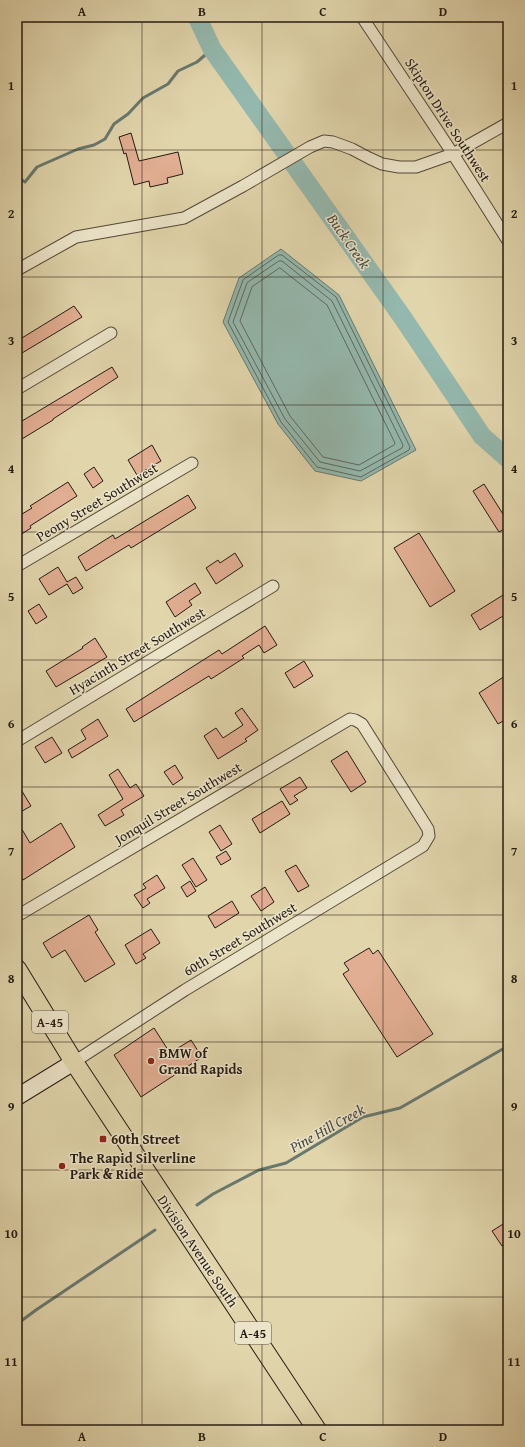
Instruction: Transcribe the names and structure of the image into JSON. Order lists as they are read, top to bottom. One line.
{"streets":{"main road":["A-45","Division Avenue South"],"street":["Skipton Drive Southwest","Peony Street Southwest","Hyacinth Street Southwest","Jonquil Street Southwest","60th Street Southwest"]},"crossings":[["Jonquil Street Southwest","60th Street Southwest"],["60th Street Southwest","Division Avenue South"]],"water":["Buck Creek","Pine Hill Creek"],"places":{"other":["BMW of Grand Rapids","The Rapid Silverline Park & Ride"],"transit":["60th Street"]},"grid":{"columns":["A","B","C","D"],"rows":["1","2","3","4","5","6","7","8","9","10","11"]}}
